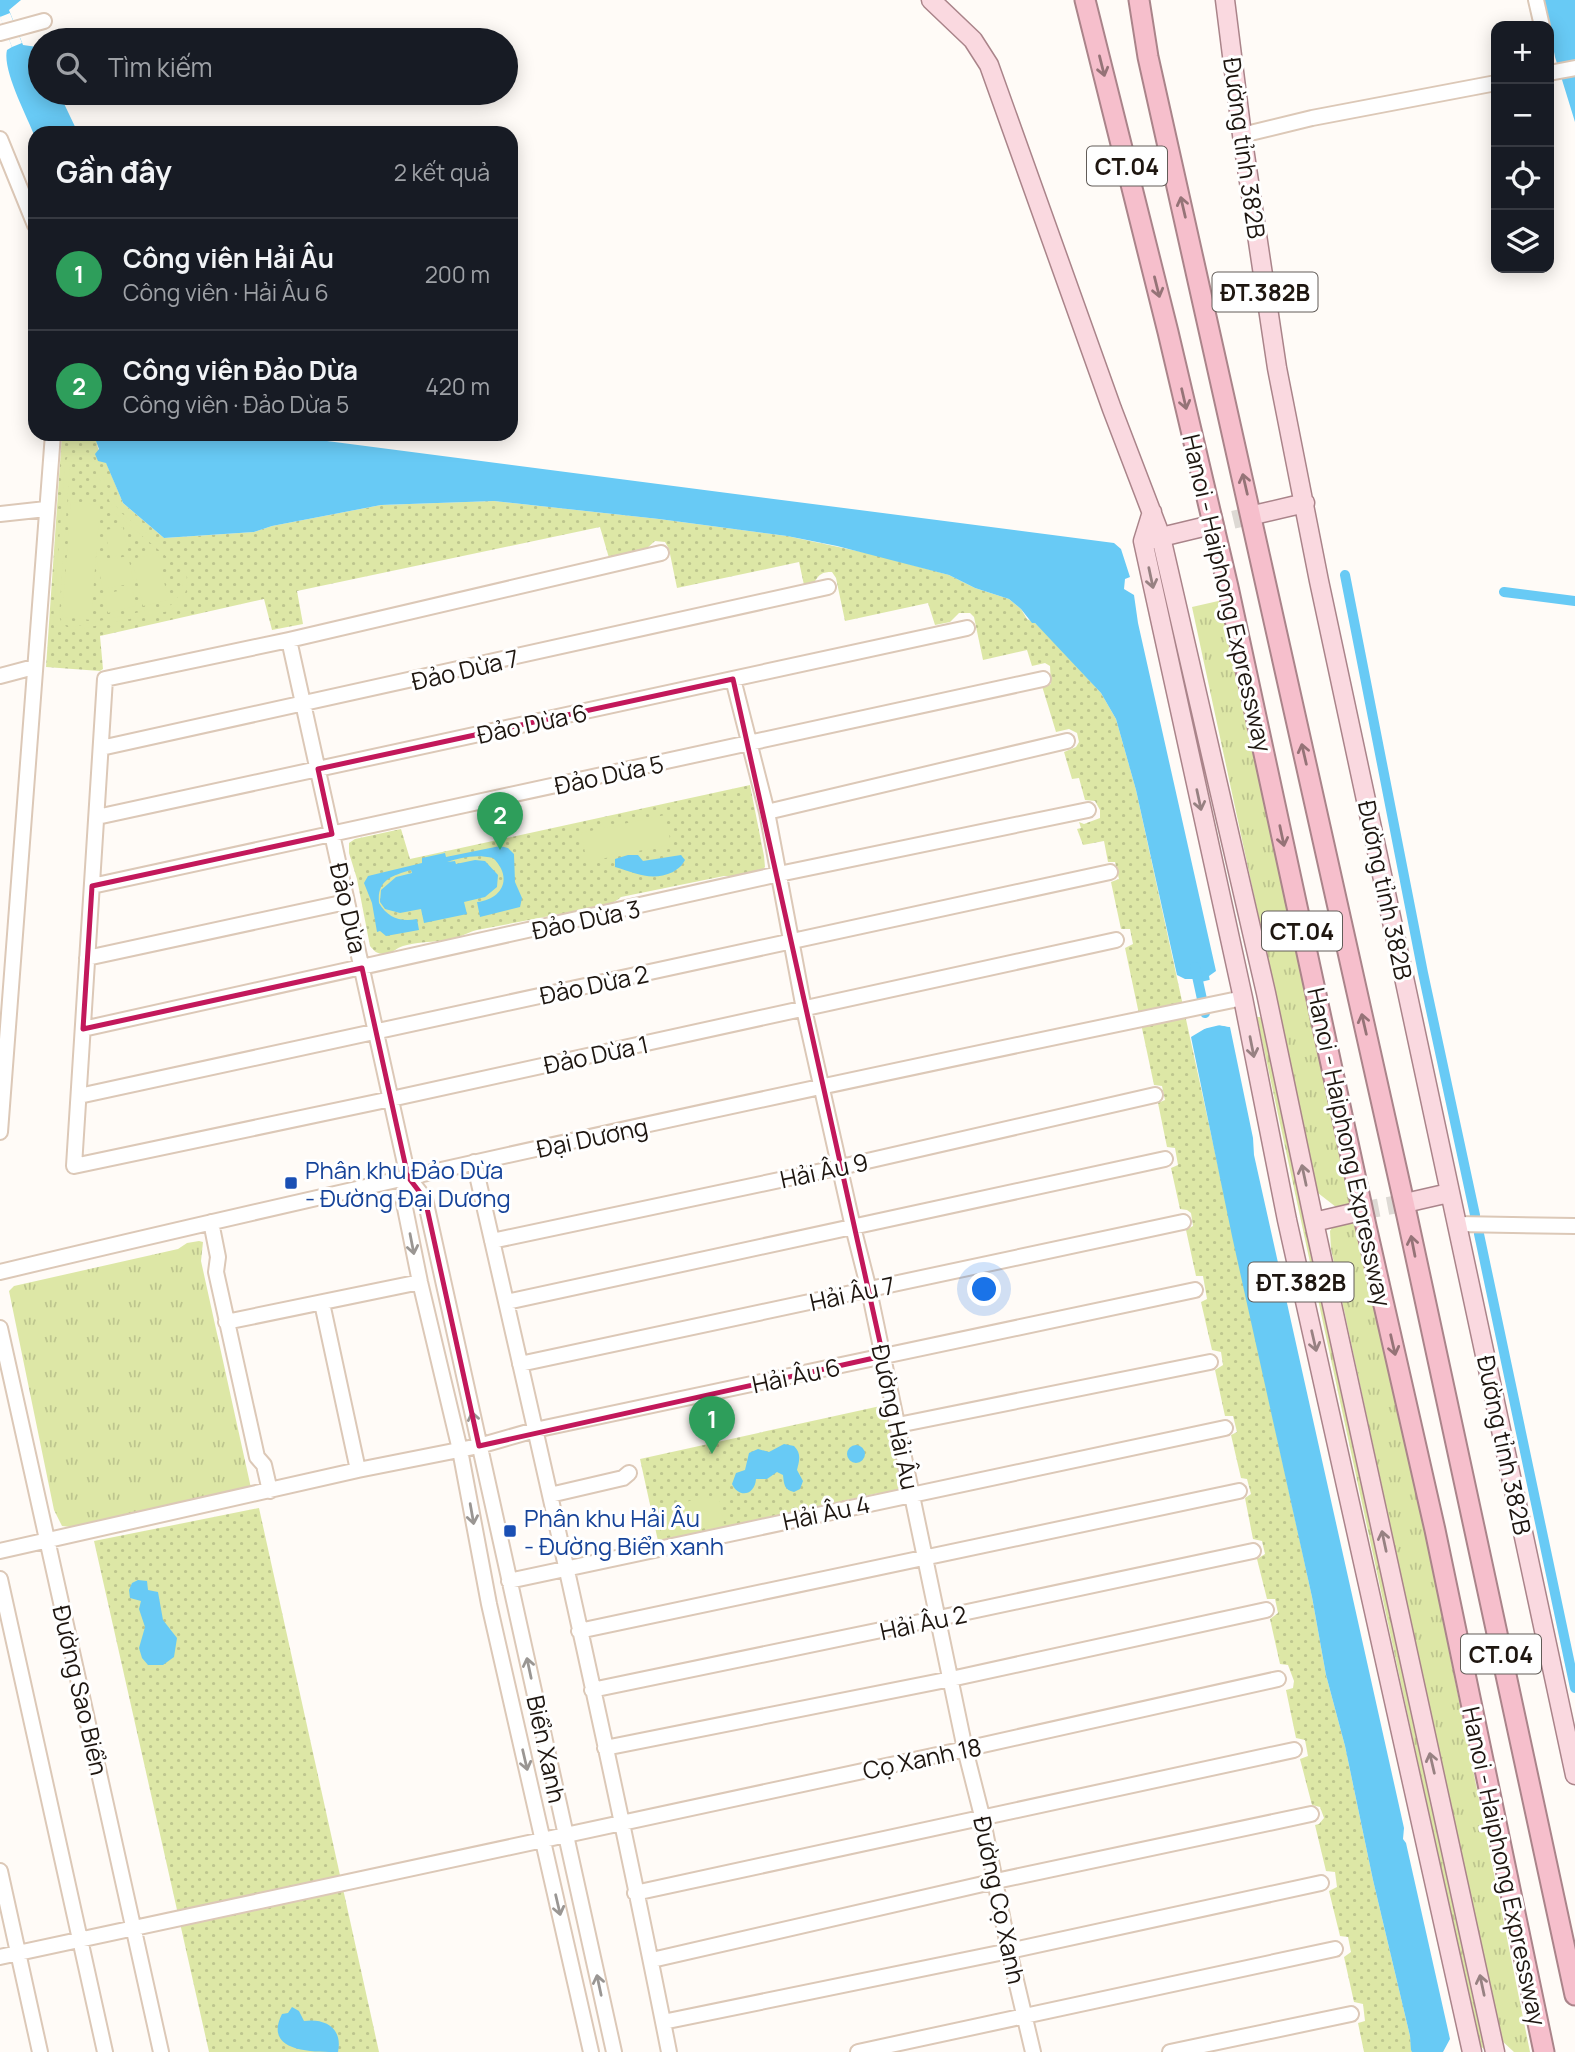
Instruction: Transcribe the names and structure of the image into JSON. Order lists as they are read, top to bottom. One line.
{"streets":{"highway":["CT.04","Hanoi - Haiphong Expressway"],"main road":["Đường tỉnh 382B","ĐT.382B"],"street":["Đảo Dừa 7","Đảo Dừa 6","Đảo Dừa 5","Đảo Dừa","Đảo Dừa 3","Đảo Dừa 2","Đảo Dừa 1","Đại Dương","Hải Âu 9","Hải Âu 7","Hải Âu 6","Đường Hải Âu","Hải Âu 4","Hải Âu 2","Đường Sao Biển","Biển Xanh","Cọ Xanh 18","Đường Cọ Xanh"]},"crossings":[["ĐT.382B","Đại Dương"],["Đảo Dừa 7","Đảo Dừa"],["Đảo Dừa 6","Đảo Dừa"],["Đảo Dừa 6","Đường Hải Âu"],["Đảo Dừa 5","Đảo Dừa"],["Đảo Dừa 5","Đường Hải Âu"],["Đảo Dừa","Đảo Dừa 3"],["Đảo Dừa","Đảo Dừa 2"],["Đảo Dừa","Đảo Dừa 1"],["Đảo Dừa","Đại Dương"],["Đảo Dừa","Biển Xanh"],["Đảo Dừa 3","Đường Hải Âu"],["Đảo Dừa 2","Đảo Dừa 1"],["Đảo Dừa 2","Đường Hải Âu"],["Đảo Dừa 1","Đường Hải Âu"],["Đại Dương","Đường Hải Âu"],["Đại Dương","Biển Xanh"],["Hải Âu 9","Đường Hải Âu"],["Hải Âu 7","Đường Hải Âu"],["Hải Âu 6","Đường Hải Âu"],["Hải Âu 6","Biển Xanh"],["Đường Hải Âu","Hải Âu 4"],["Đường Hải Âu","Hải Âu 2"],["Đường Hải Âu","Cọ Xanh 18"],["Đường Hải Âu","Đường Cọ Xanh"],["Hải Âu 4","Biển Xanh"],["Đường Sao Biển","Cọ Xanh 18"],["Biển Xanh","Cọ Xanh 18"],["Cọ Xanh 18","Đường Cọ Xanh"]],"places":{"transit":["Phân khu Đảo Dừa - Đường Đại Dương","Phân khu Hải Âu - Đường Biển xanh"]},"page":{"map_buttons":["+","−"],"search":"Tìm kiếm","heading":["Gần đây","2 kết quả"],"list":[{"mark":"1","name":"Công viên Hải Âu","note":"Công viên · Hải Âu 6","value":"200 m"},{"mark":"2","name":"Công viên Đảo Dừa","note":"Công viên · Đảo Dừa 5","value":"420 m"}],"pins":["2","1"]}}
